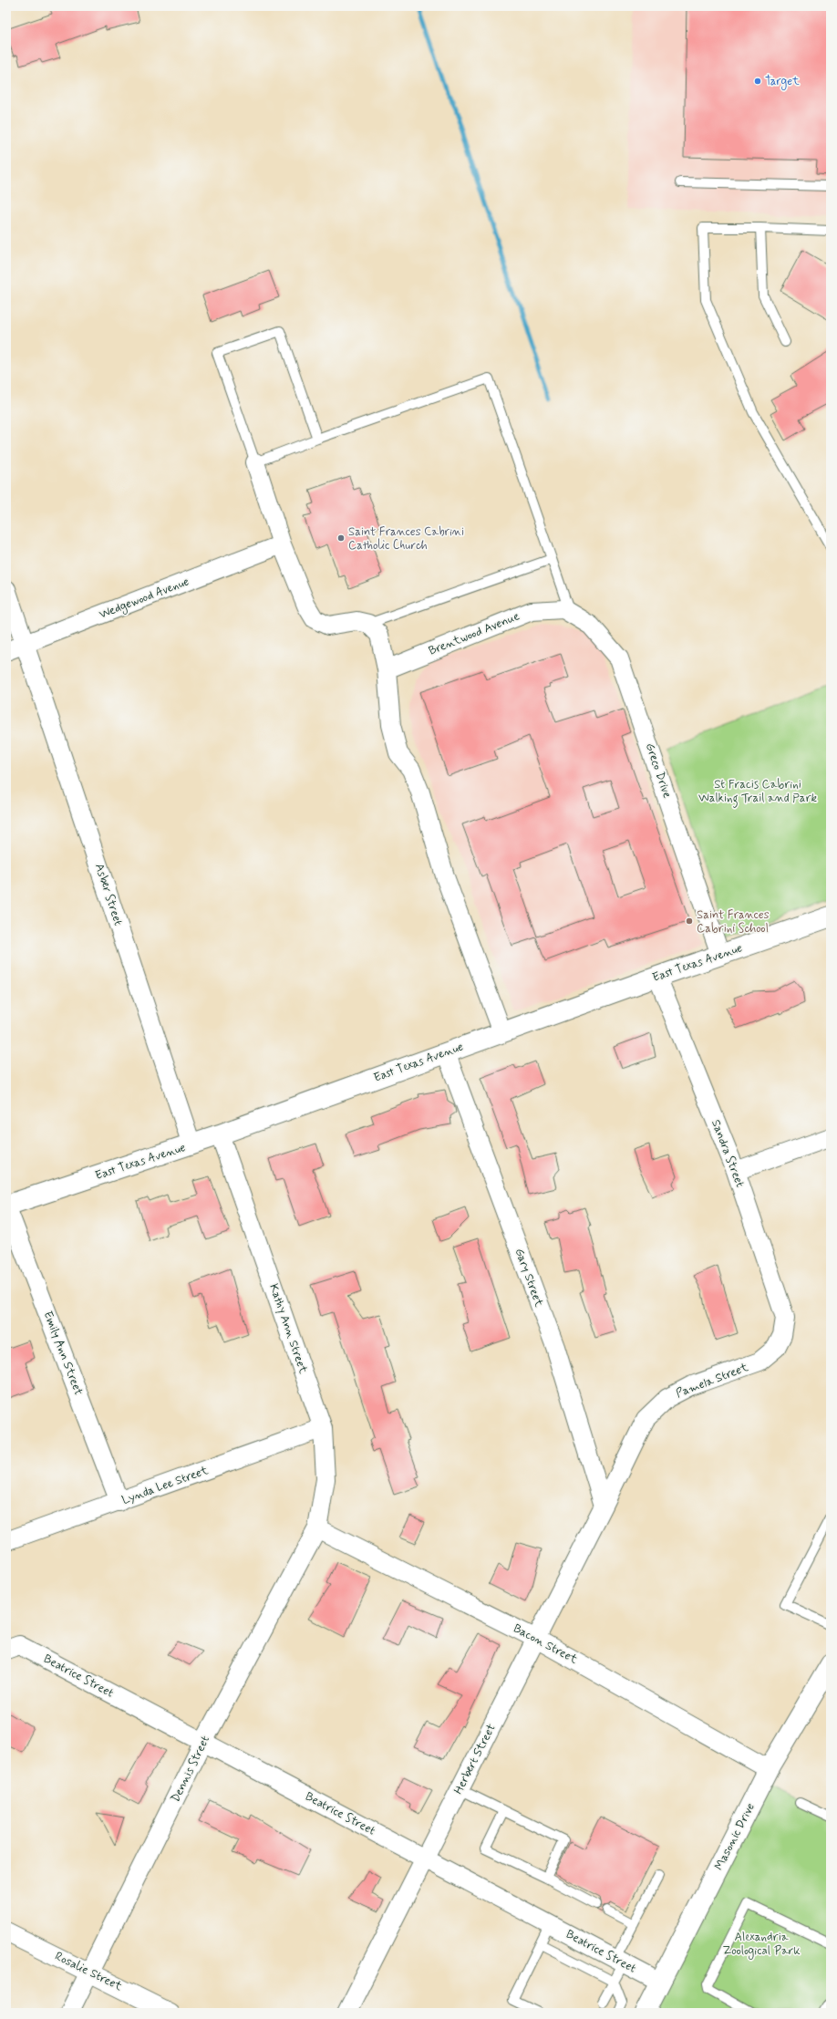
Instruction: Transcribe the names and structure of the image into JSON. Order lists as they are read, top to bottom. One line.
{"streets":{"street":["Wedgewood Avenue","Brentwood Avenue","Greco Drive","Asber Street","East Texas Avenue","Sandra Street","Gary Street","Kathy Ann Street","Emily Ann Street","Pamela Street","Lynda Lee Street","Bacon Street","Beatrice Street","Herbert Street","Dennis Street","Masonic Drive","Rosalie Street"]},"crossings":[["Wedgewood Avenue","Asber Street"],["Brentwood Avenue","Greco Drive"],["Greco Drive","East Texas Avenue"],["Asber Street","East Texas Avenue"],["East Texas Avenue","Sandra Street"],["East Texas Avenue","Gary Street"],["East Texas Avenue","Kathy Ann Street"],["East Texas Avenue","Emily Ann Street"],["Sandra Street","Pamela Street"],["Gary Street","Pamela Street"],["Gary Street","Herbert Street"],["Kathy Ann Street","Lynda Lee Street"],["Kathy Ann Street","Bacon Street"],["Kathy Ann Street","Dennis Street"],["Emily Ann Street","Lynda Lee Street"],["Pamela Street","Herbert Street"],["Bacon Street","Herbert Street"],["Bacon Street","Dennis Street"],["Bacon Street","Masonic Drive"],["Beatrice Street","Herbert Street"],["Beatrice Street","Dennis Street"],["Beatrice Street","Masonic Drive"],["Dennis Street","Rosalie Street"]],"parks":["St Fracis Cabrini Walking Trail and Park","Alexandria Zoological Park"],"places":["Target","Saint Frances Cabrini Catholic Church","Saint Frances Cabrini School"]}
